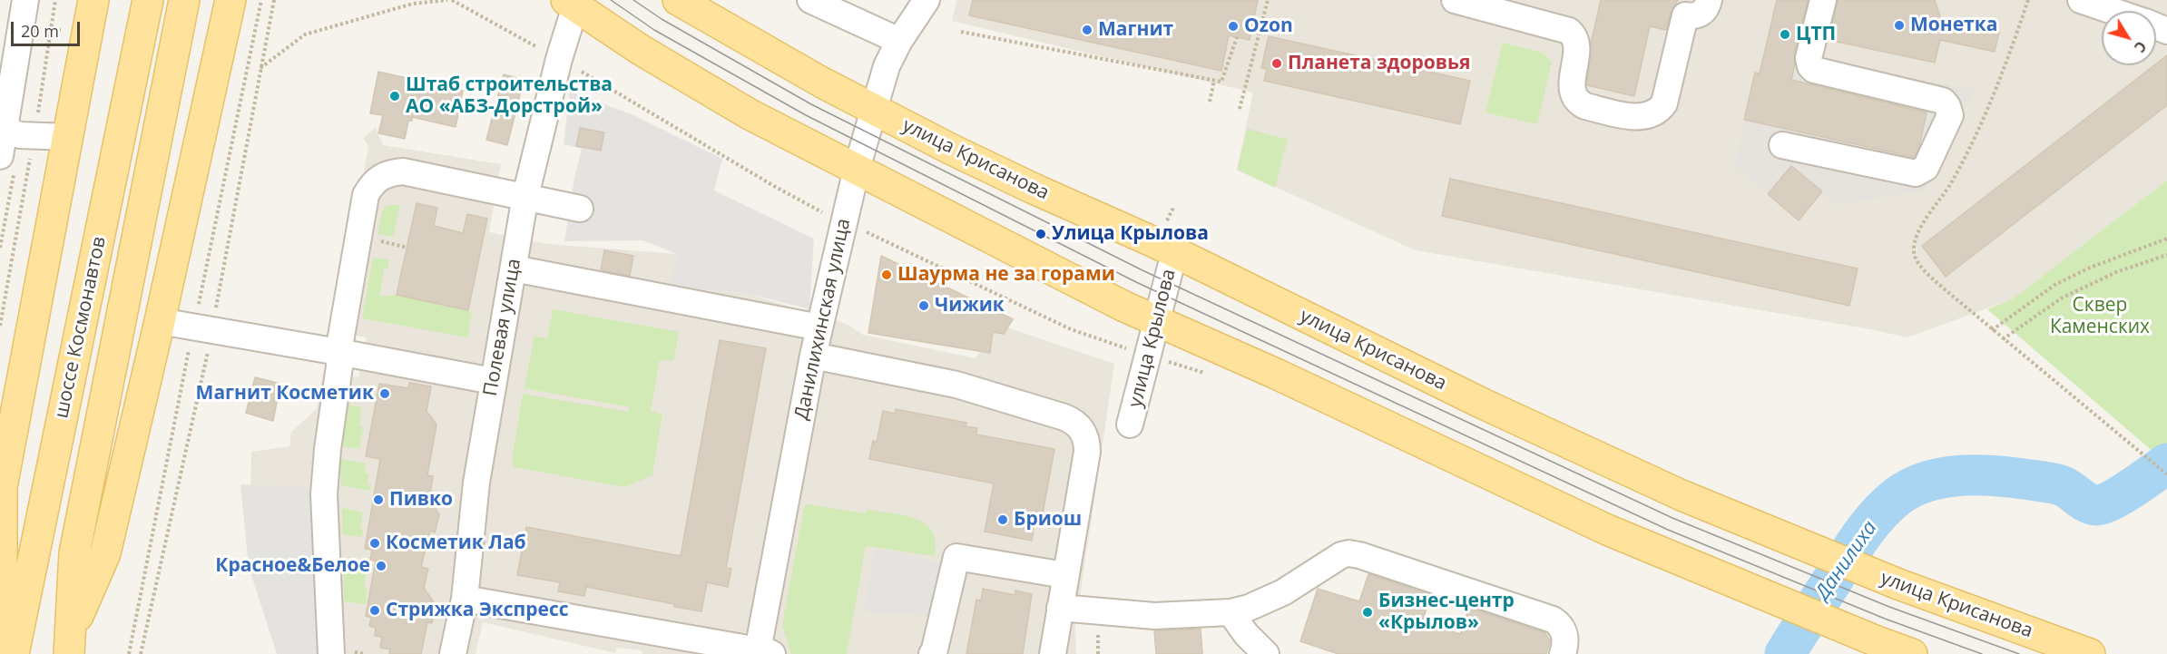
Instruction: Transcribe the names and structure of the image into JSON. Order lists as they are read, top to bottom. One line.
{"streets":{"main road":["улица Крисанова","шоссе Космонавтов"],"street":["Данилихинская улица","Полевая улица","улица Крылова"]},"crossings":[["улица Крисанова","Данилихинская улица"],["улица Крисанова","улица Крылова"]],"water":["Данилиха"],"parks":["Сквер Каменских"],"places":["Монетка","Ozon","Магнит","ЦТП","Планета здоровья","Штаб строительства АО «АБЗ-Дорстрой»","Улица Крылова","Шаурма не за горами","Чижик","Магнит Косметик","Пивко","Бриош","Косметик Лаб","Красное&Белое","Стрижка Экспресс","Бизнес-центр «Крылов»"],"scale_bar":"20 m","north":"bottom right"}
